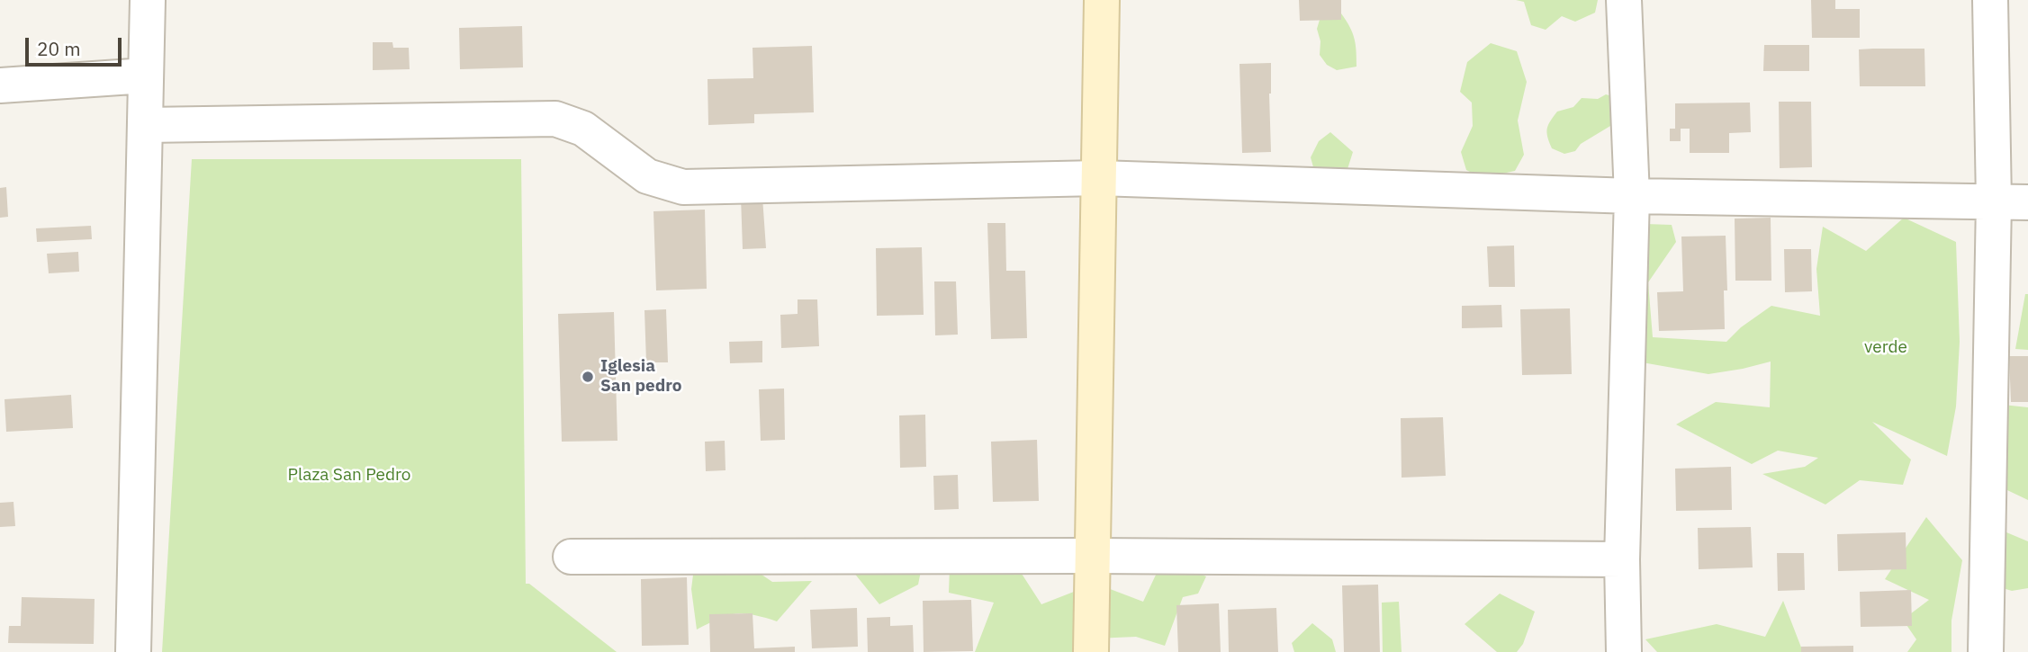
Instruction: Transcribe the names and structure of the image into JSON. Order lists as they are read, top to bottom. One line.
{"parks":["verde","Plaza San Pedro"],"places":["Iglesia San pedro"],"scale_bar":"20 m"}
